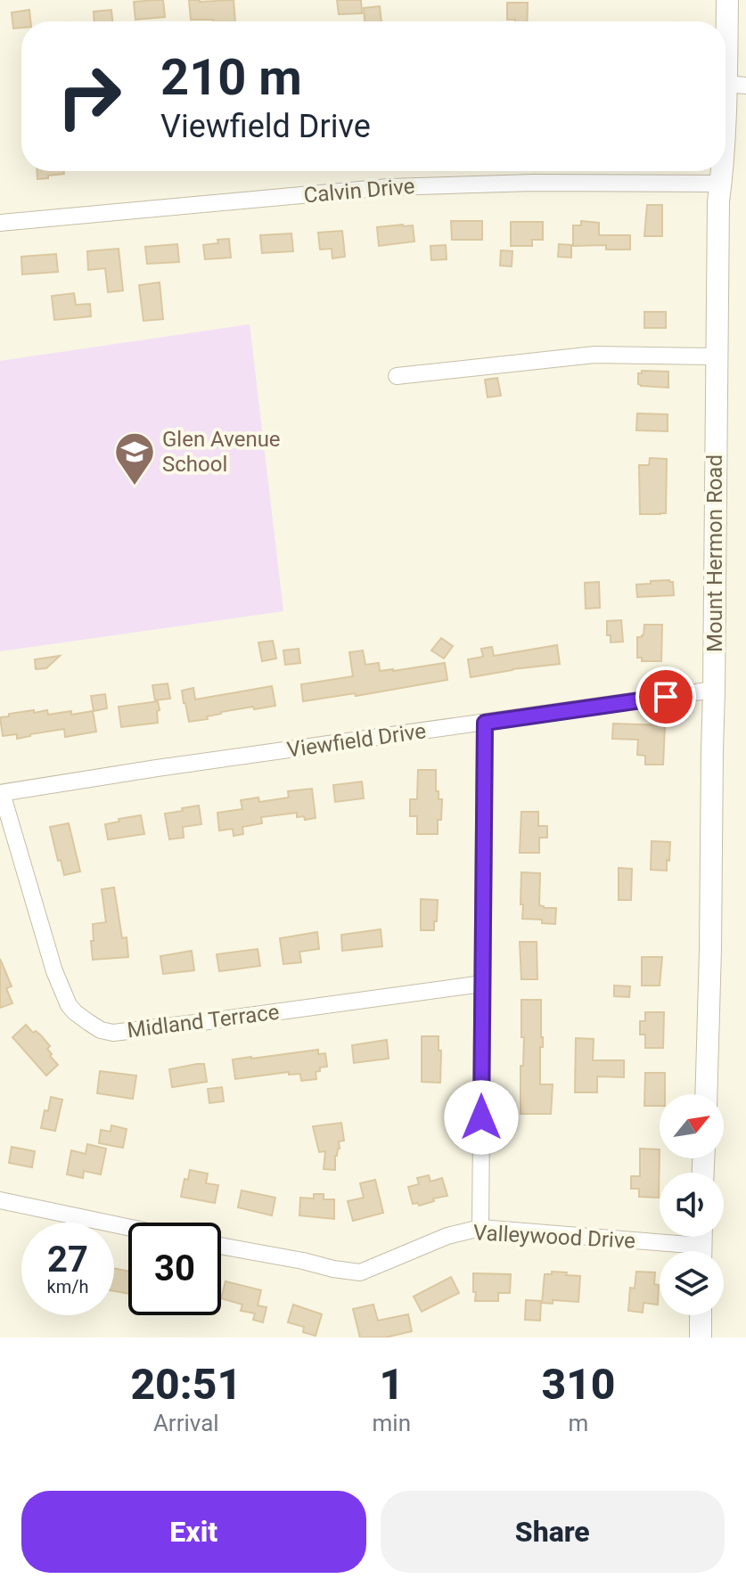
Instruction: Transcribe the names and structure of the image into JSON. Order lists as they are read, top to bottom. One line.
{"streets":{"main road":["Mount Hermon Road"],"street":["Calvin Drive","Viewfield Drive","Midland Terrace","Valleywood Drive"]},"crossings":[["Calvin Drive","Mount Hermon Road"],["Mount Hermon Road","Viewfield Drive"],["Viewfield Drive","Midland Terrace"]],"places":{"school or university":["Glen Avenue School"]},"north":"top right","page":{"turn":["210 m","Viewfield Drive"],"speed":"27 km/h","limit":"30","eta":["20:51","Arrival","1","min","310","m"],"buttons":["Exit","Share"]}}
